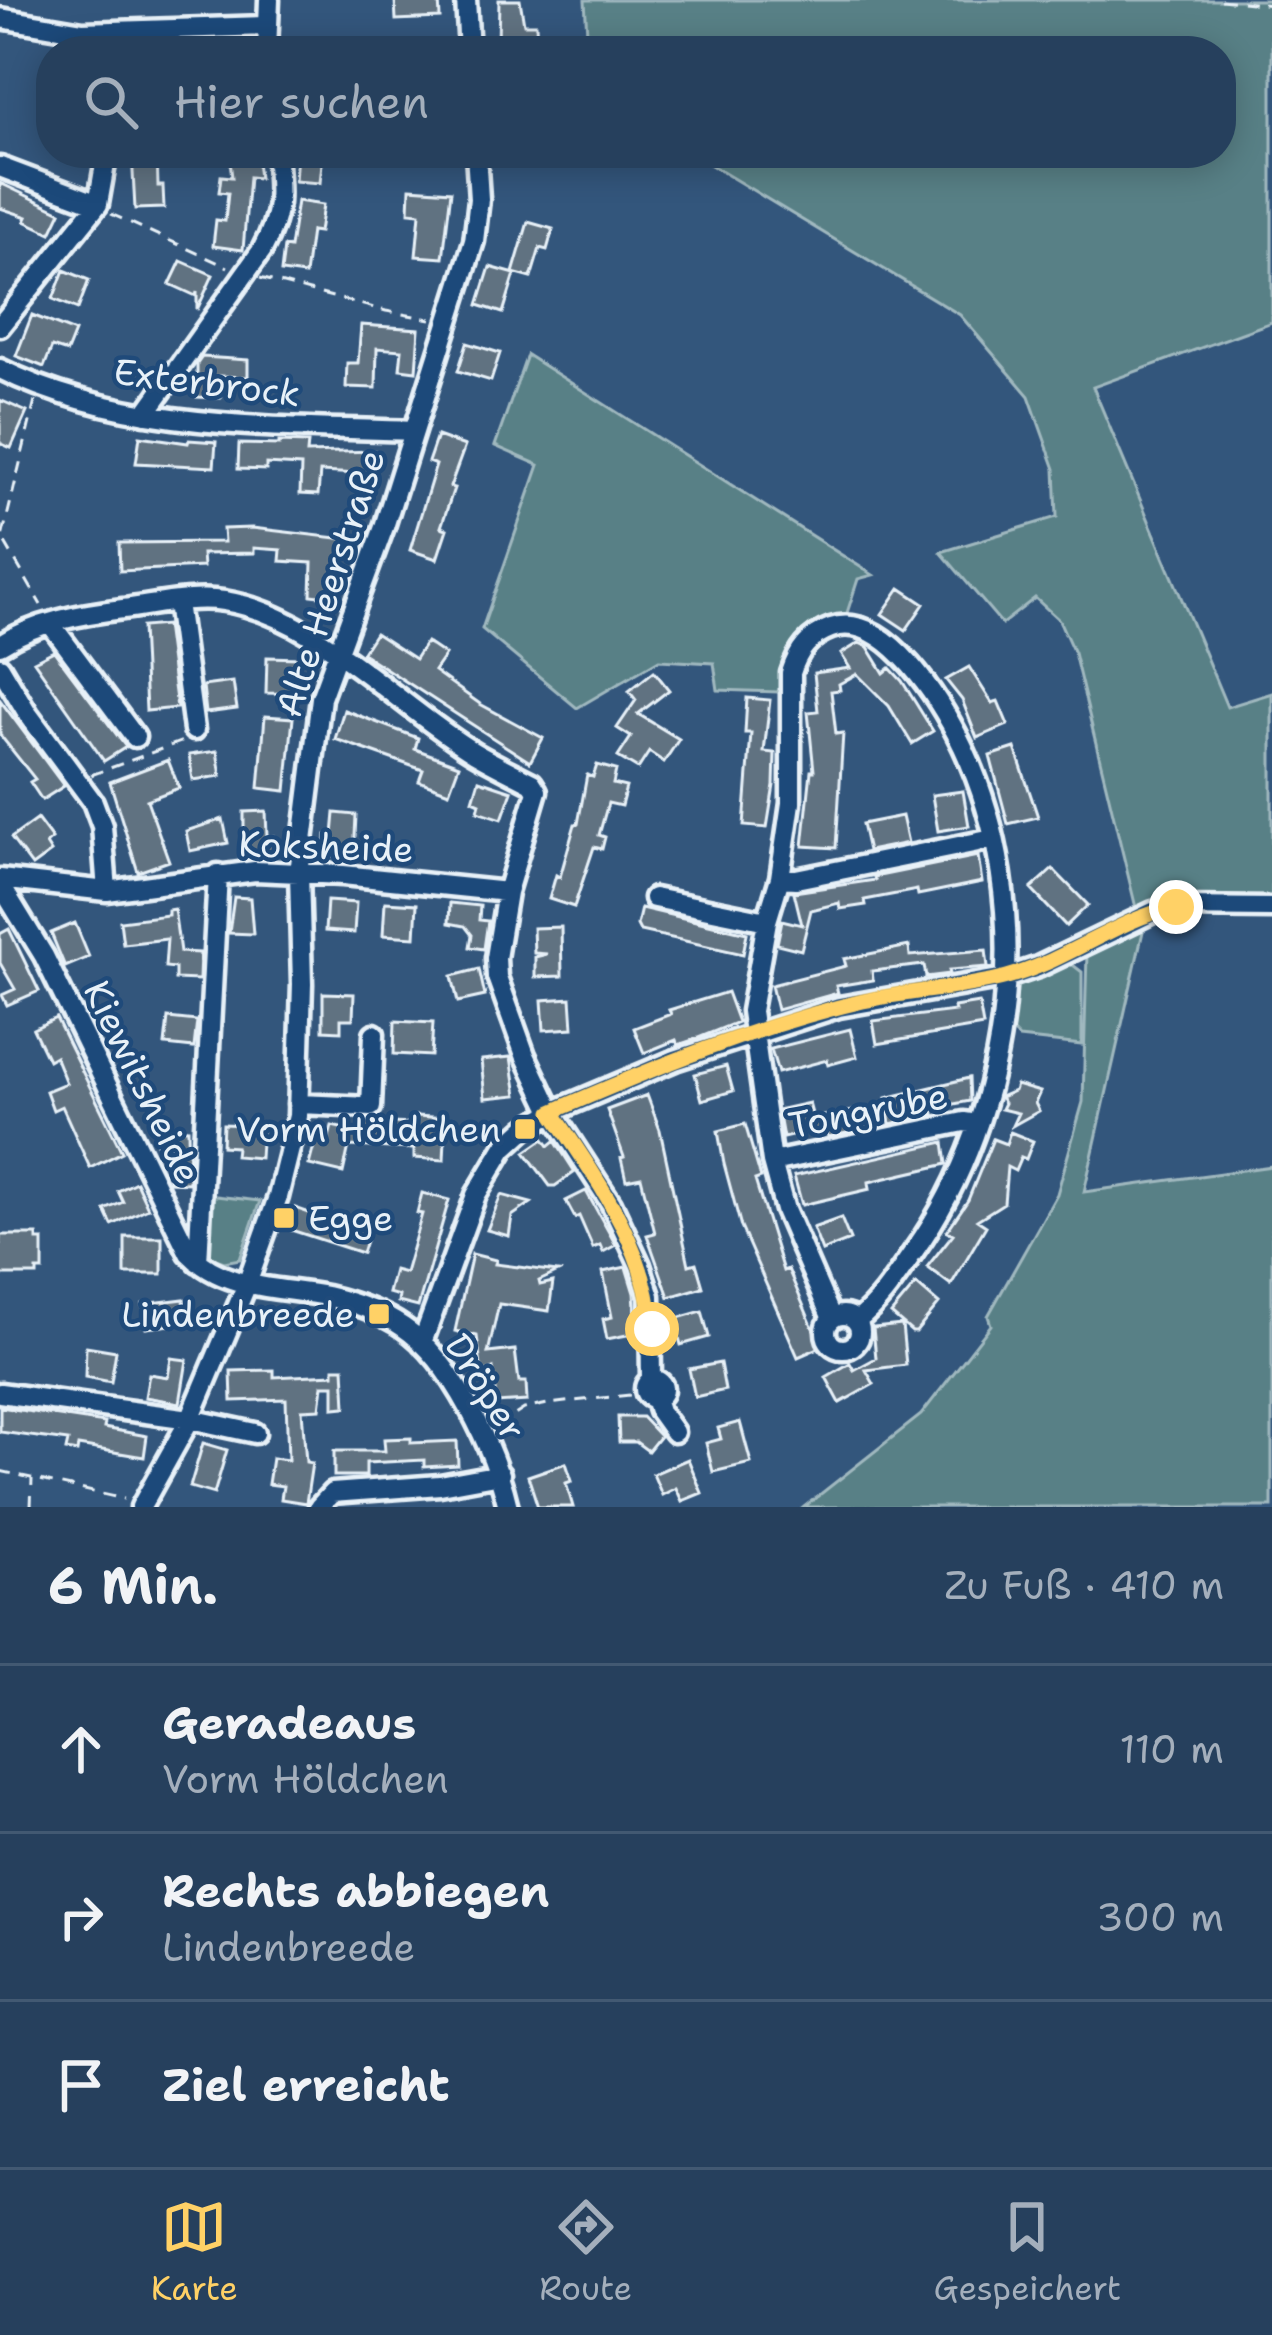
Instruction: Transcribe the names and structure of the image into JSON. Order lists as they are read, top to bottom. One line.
{"streets":{"street":["Exterbrock","Alte Heerstraße","Koksheide","Kiewitsheide","Tongrube","Dröper"]},"crossings":[["Exterbrock","Alte Heerstraße"],["Alte Heerstraße","Koksheide"],["Alte Heerstraße","Dröper"],["Koksheide","Kiewitsheide"]],"places":{"transit":["Vorm Höldchen","Egge","Lindenbreede"]},"page":{"search":"Hier suchen","heading":["6 Min.","Zu Fuß · 410 m"],"list":[["Geradeaus","Vorm Höldchen","110 m"],["Rechts abbiegen","Lindenbreede","300 m"],"Ziel erreicht"],"nav":["Karte","Route","Gespeichert"]}}
